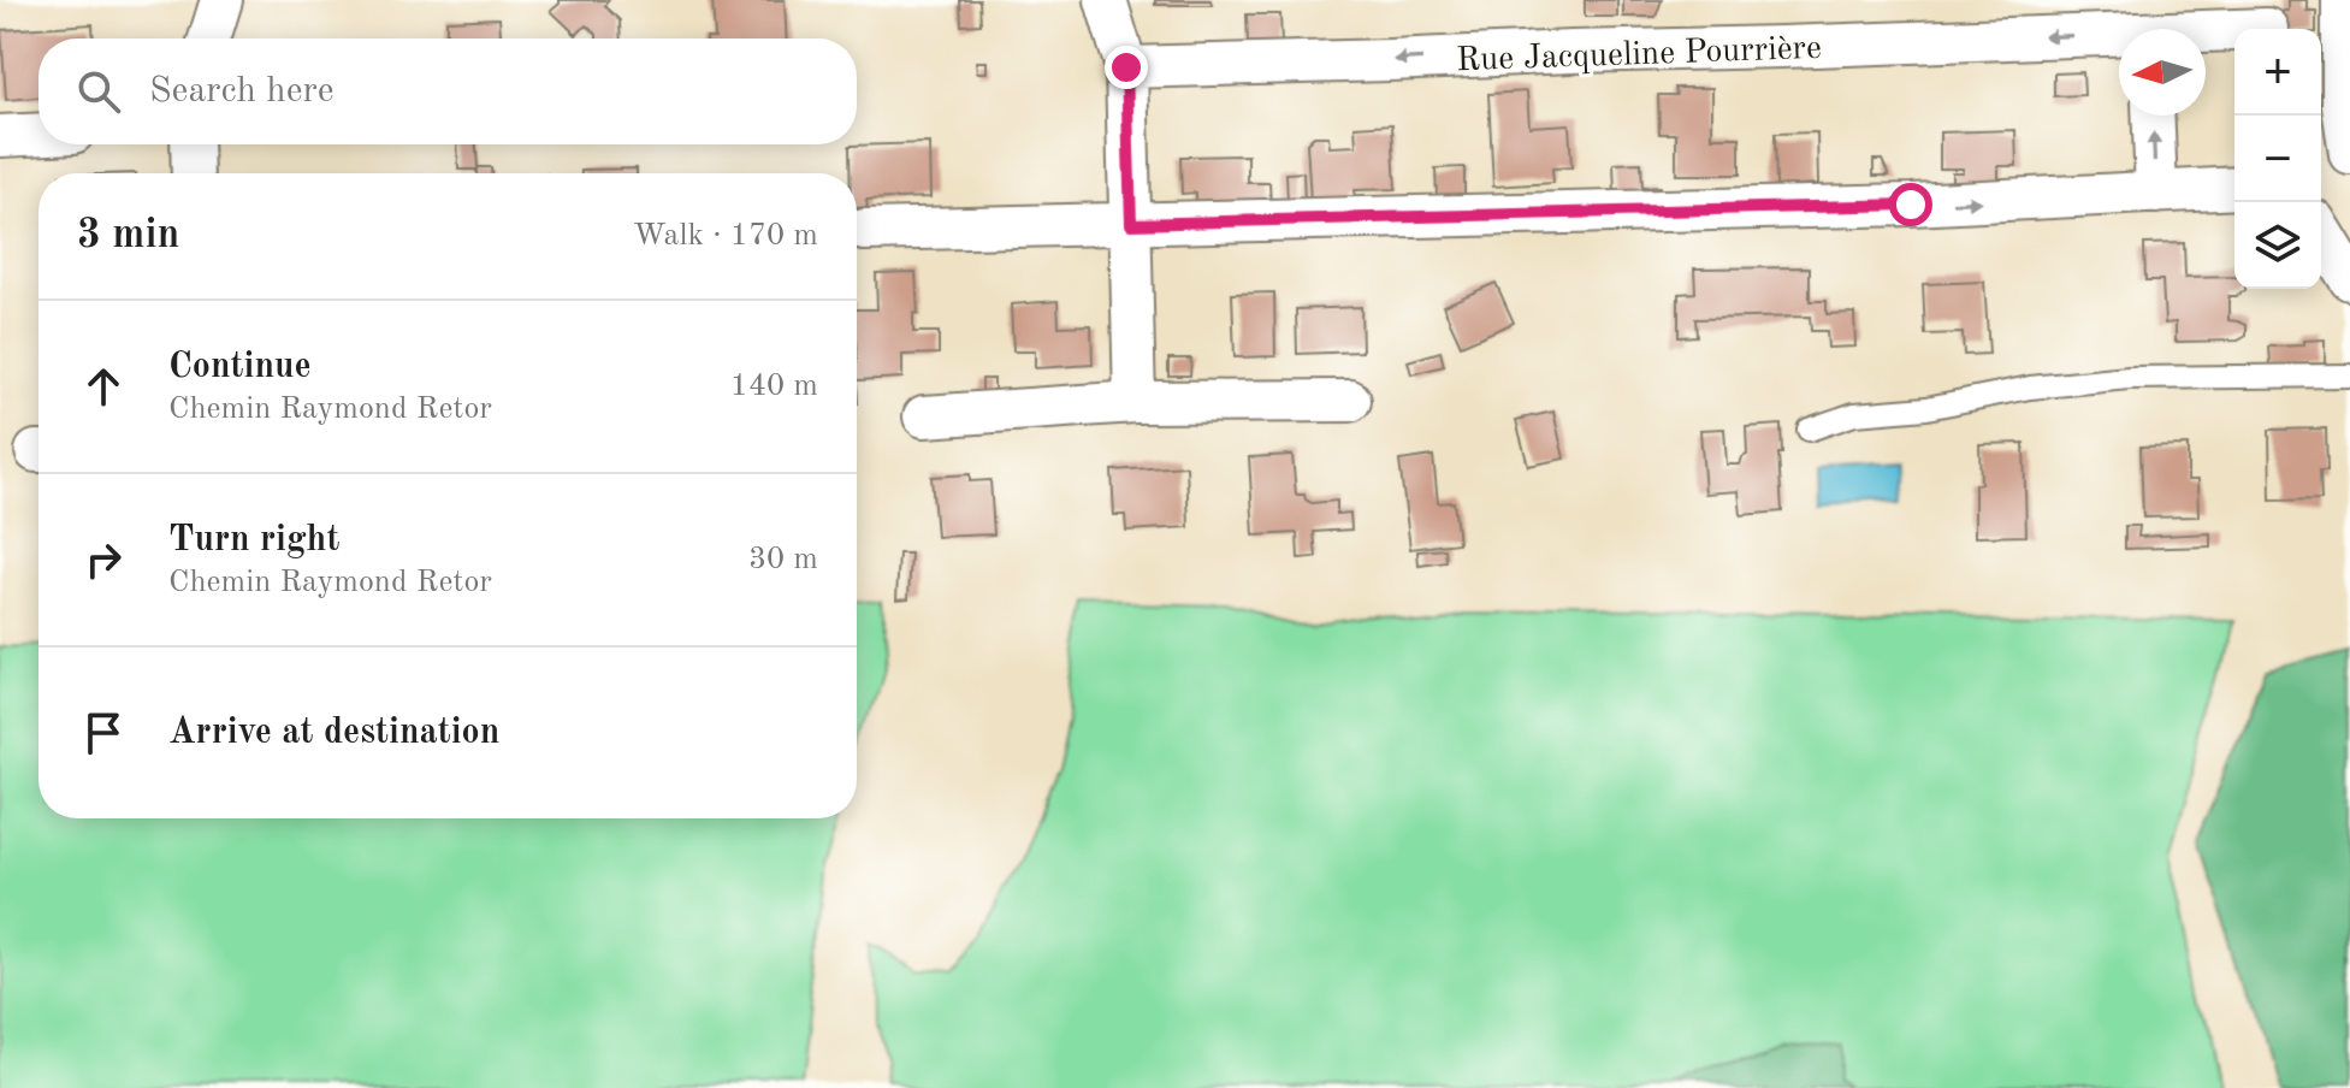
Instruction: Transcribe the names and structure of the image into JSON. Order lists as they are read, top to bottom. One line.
{"streets":{"street":["Rue Jacqueline Pourrière"]},"north":"left","page":{"map_buttons":["+","−"],"search":"Search here","heading":["3 min","Walk · 170 m"],"list":[["Continue","Chemin Raymond Retor","140 m"],["Turn right","Chemin Raymond Retor","30 m"],"Arrive at destination"]}}
